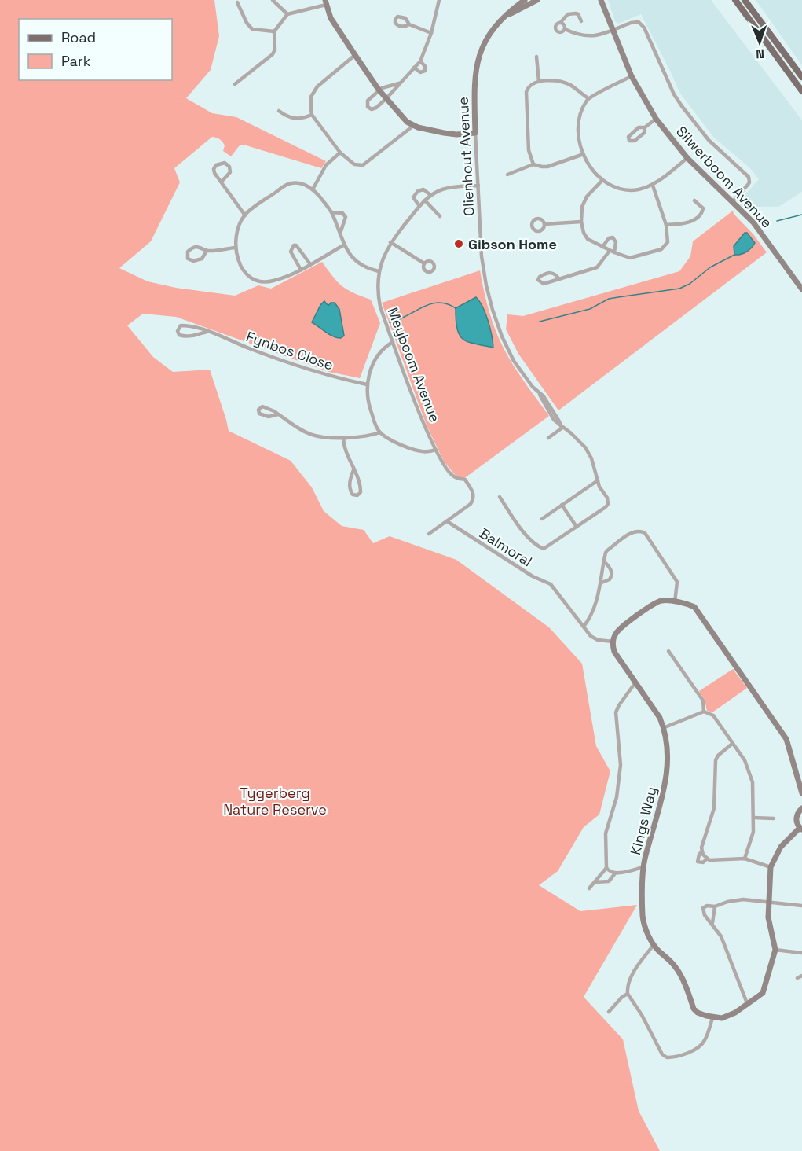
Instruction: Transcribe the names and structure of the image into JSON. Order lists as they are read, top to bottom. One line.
{"streets":{"street":["Olienhout Avenue","Silwerboom Avenue","Fynbos Close","Meyboom Avenue","Balmoral","Kings Way"]},"crossings":[["Olienhout Avenue","Meyboom Avenue"],["Meyboom Avenue","Balmoral"]],"parks":["Tygerberg Nature Reserve"],"places":["Gibson Home"],"legend":["Road","Park"],"north":"bottom"}
